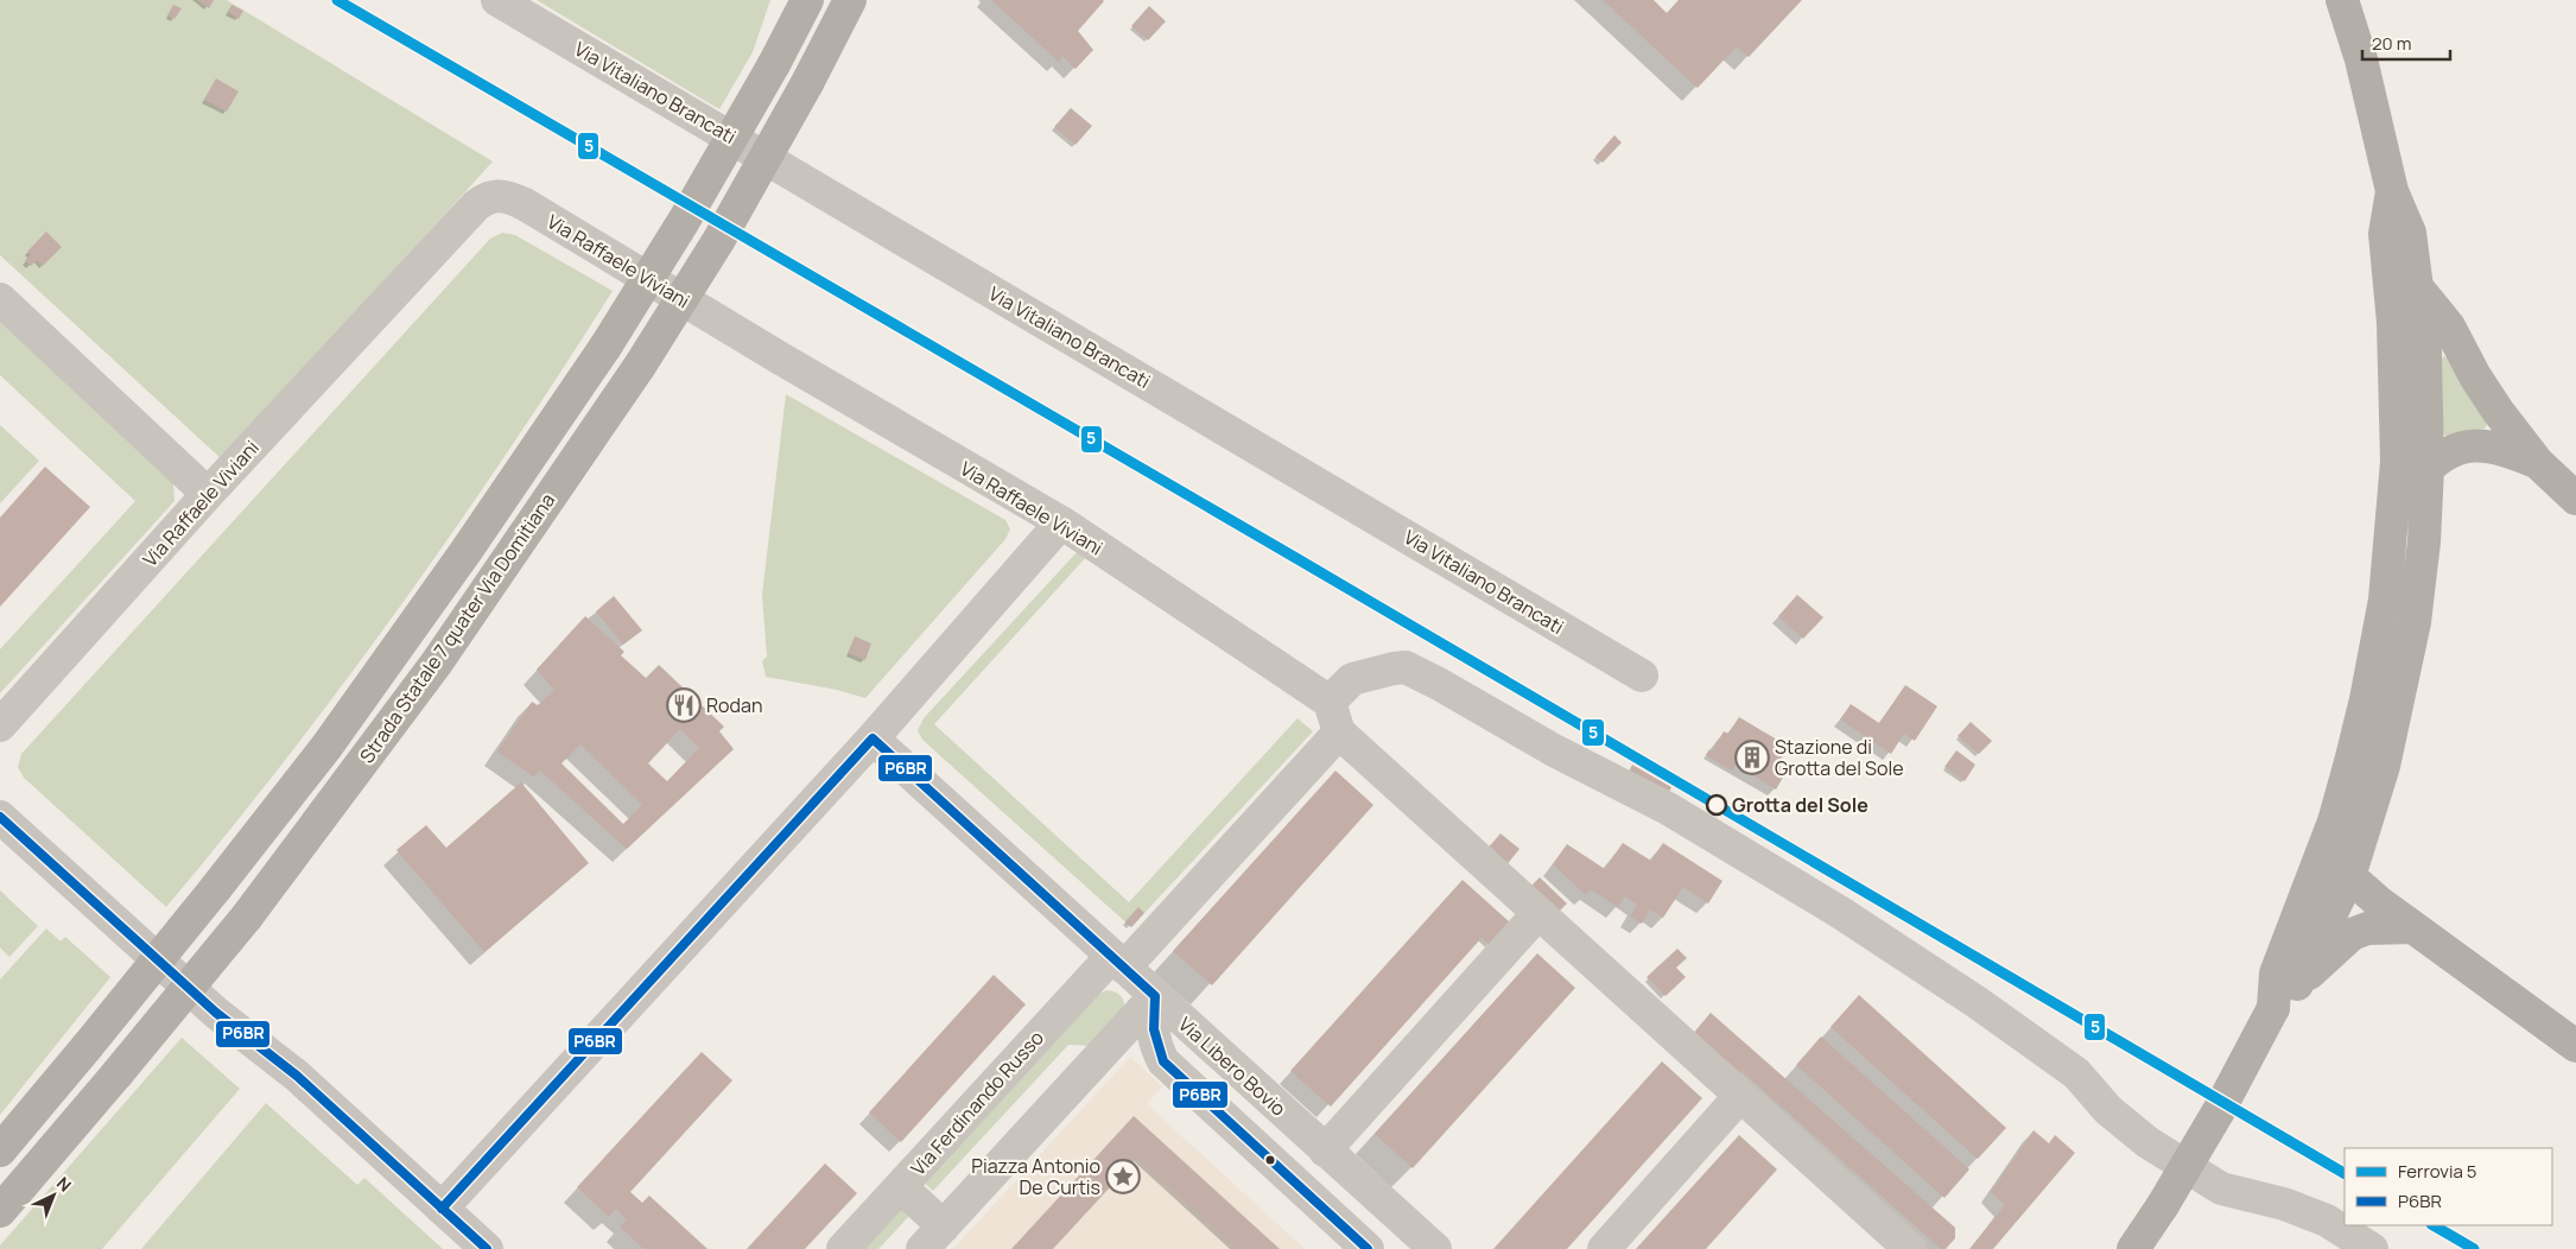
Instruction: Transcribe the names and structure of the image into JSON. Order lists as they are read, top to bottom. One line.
{"streets":{"highway":["Strada Statale 7 quater Via Domitiana"],"street":["Via Vitaliano Brancati","Via Raffaele Viviani","Via Libero Bovio","Via Ferdinando Russo"]},"crossings":[["Via Libero Bovio","Via Ferdinando Russo"]],"places":{"restaurant":["Rodan"],"building":["Stazione di Grotta del Sole"],"other":["Grotta del Sole"],"place":["Piazza Antonio De Curtis"]},"lines":["rail line 5","transit line P6BR"],"legend":["Ferrovia 5","P6BR"],"scale_bar":"20 m","north":"top right"}
